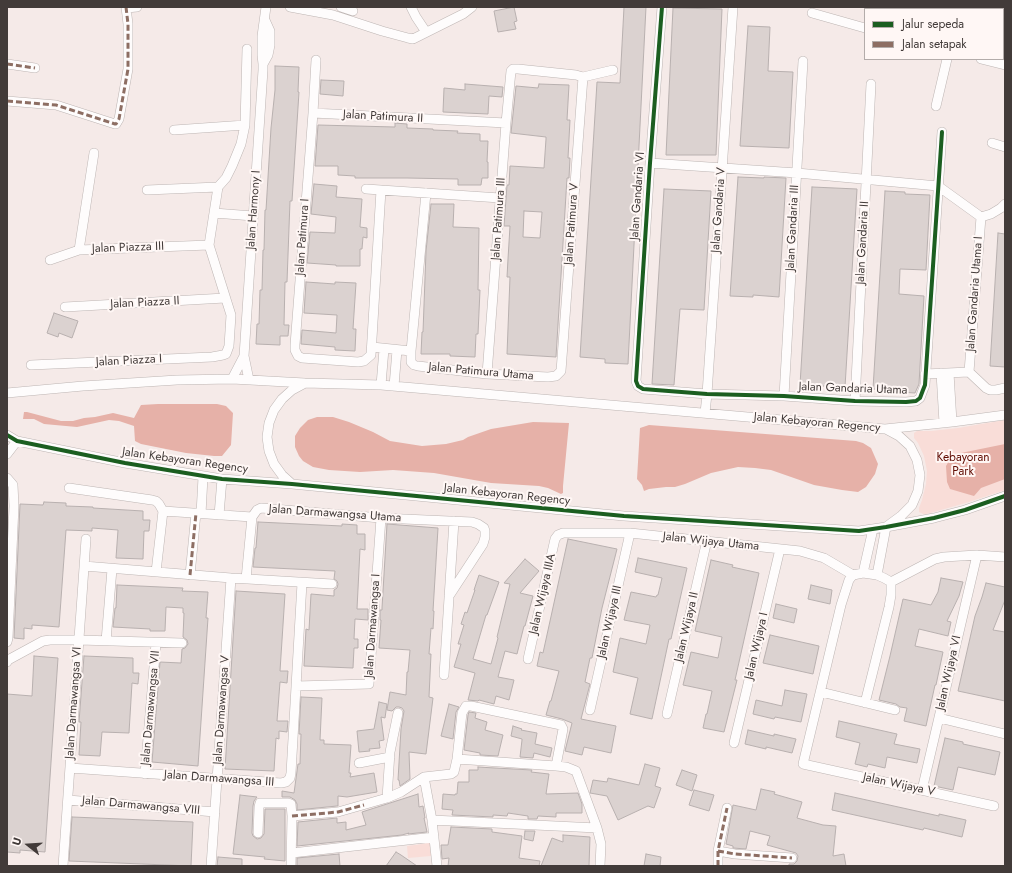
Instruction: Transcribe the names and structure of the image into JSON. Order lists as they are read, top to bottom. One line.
{"streets":{"street":["Jalan Patimura II","Jalan Gandaria VI","Jalan Harmony I","Jalan Gandaria V","Jalan Patimura III","Jalan Patimura V","Jalan Gandaria III","Jalan Patimura I","Jalan Gandaria II","Jalan Piazza III","Jalan Gandaria Utama I","Jalan Piazza II","Jalan Piazza I","Jalan Patimura Utama","Jalan Gandaria Utama","Jalan Kebayoran Regency","Jalan Darmawangsa Utama","Jalan Wijaya Utama","Jalan Wijaya IIIA","Jalan Wijaya III","Jalan Darmawangsa I","Jalan Wijaya II","Jalan Wijaya I","Jalan Wijaya VI","Jalan Darmawangsa VI","Jalan Darmawangsa VII","Jalan Darmawangsa V","Jalan Darmawangsa III","Jalan Wijaya V","Jalan Darmawangsa VIII"]},"crossings":[["Jalan Patimura II","Jalan Patimura III"],["Jalan Patimura II","Jalan Patimura I"],["Jalan Gandaria VI","Jalan Gandaria Utama"],["Jalan Harmony I","Jalan Kebayoran Regency"],["Jalan Gandaria V","Jalan Gandaria Utama"],["Jalan Gandaria V","Jalan Kebayoran Regency"],["Jalan Patimura III","Jalan Patimura V"],["Jalan Patimura III","Jalan Patimura Utama"],["Jalan Patimura V","Jalan Patimura Utama"],["Jalan Gandaria III","Jalan Gandaria Utama"],["Jalan Gandaria II","Jalan Gandaria Utama"],["Jalan Piazza II","Jalan Piazza I"],["Jalan Darmawangsa Utama","Jalan Darmawangsa I"],["Jalan Wijaya Utama","Jalan Wijaya IIIA"],["Jalan Wijaya Utama","Jalan Wijaya III"],["Jalan Wijaya Utama","Jalan Wijaya II"],["Jalan Wijaya Utama","Jalan Wijaya I"],["Jalan Darmawangsa I","Jalan Darmawangsa III"],["Jalan Wijaya VI","Jalan Wijaya V"],["Jalan Darmawangsa VI","Jalan Darmawangsa VII"],["Jalan Darmawangsa VI","Jalan Darmawangsa III"],["Jalan Darmawangsa VI","Jalan Darmawangsa VIII"],["Jalan Darmawangsa VII","Jalan Darmawangsa III"],["Jalan Darmawangsa V","Jalan Darmawangsa III"],["Jalan Darmawangsa V","Jalan Darmawangsa VIII"]],"parks":["Kebayoran Park"],"legend":["Jalur sepeda","Jalan setapak"],"north":"left"}
